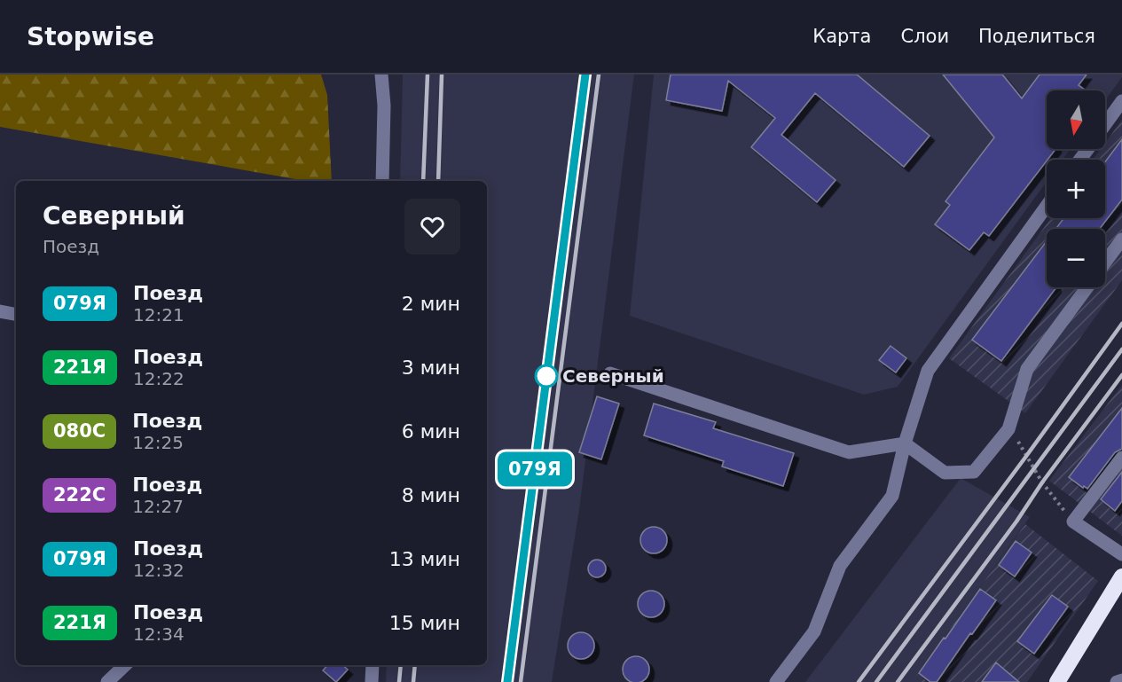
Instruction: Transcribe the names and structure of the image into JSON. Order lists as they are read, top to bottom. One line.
{"places":["Северный"],"north":"bottom","page":{"header":"Stopwise","nav":["Карта","Слои","Поделиться"],"on_map":"079Я","map_buttons":["+","−"],"heading":["Северный","Поезд"],"list":[{"mark":"079Я","name":"Поезд","note":"12:21","value":"2 мин"},{"mark":"221Я","name":"Поезд","note":"12:22","value":"3 мин"},{"mark":"080С","name":"Поезд","note":"12:25","value":"6 мин"},{"mark":"222С","name":"Поезд","note":"12:27","value":"8 мин"},{"mark":"079Я","name":"Поезд","note":"12:32","value":"13 мин"},{"mark":"221Я","name":"Поезд","note":"12:34","value":"15 мин"}]}}
